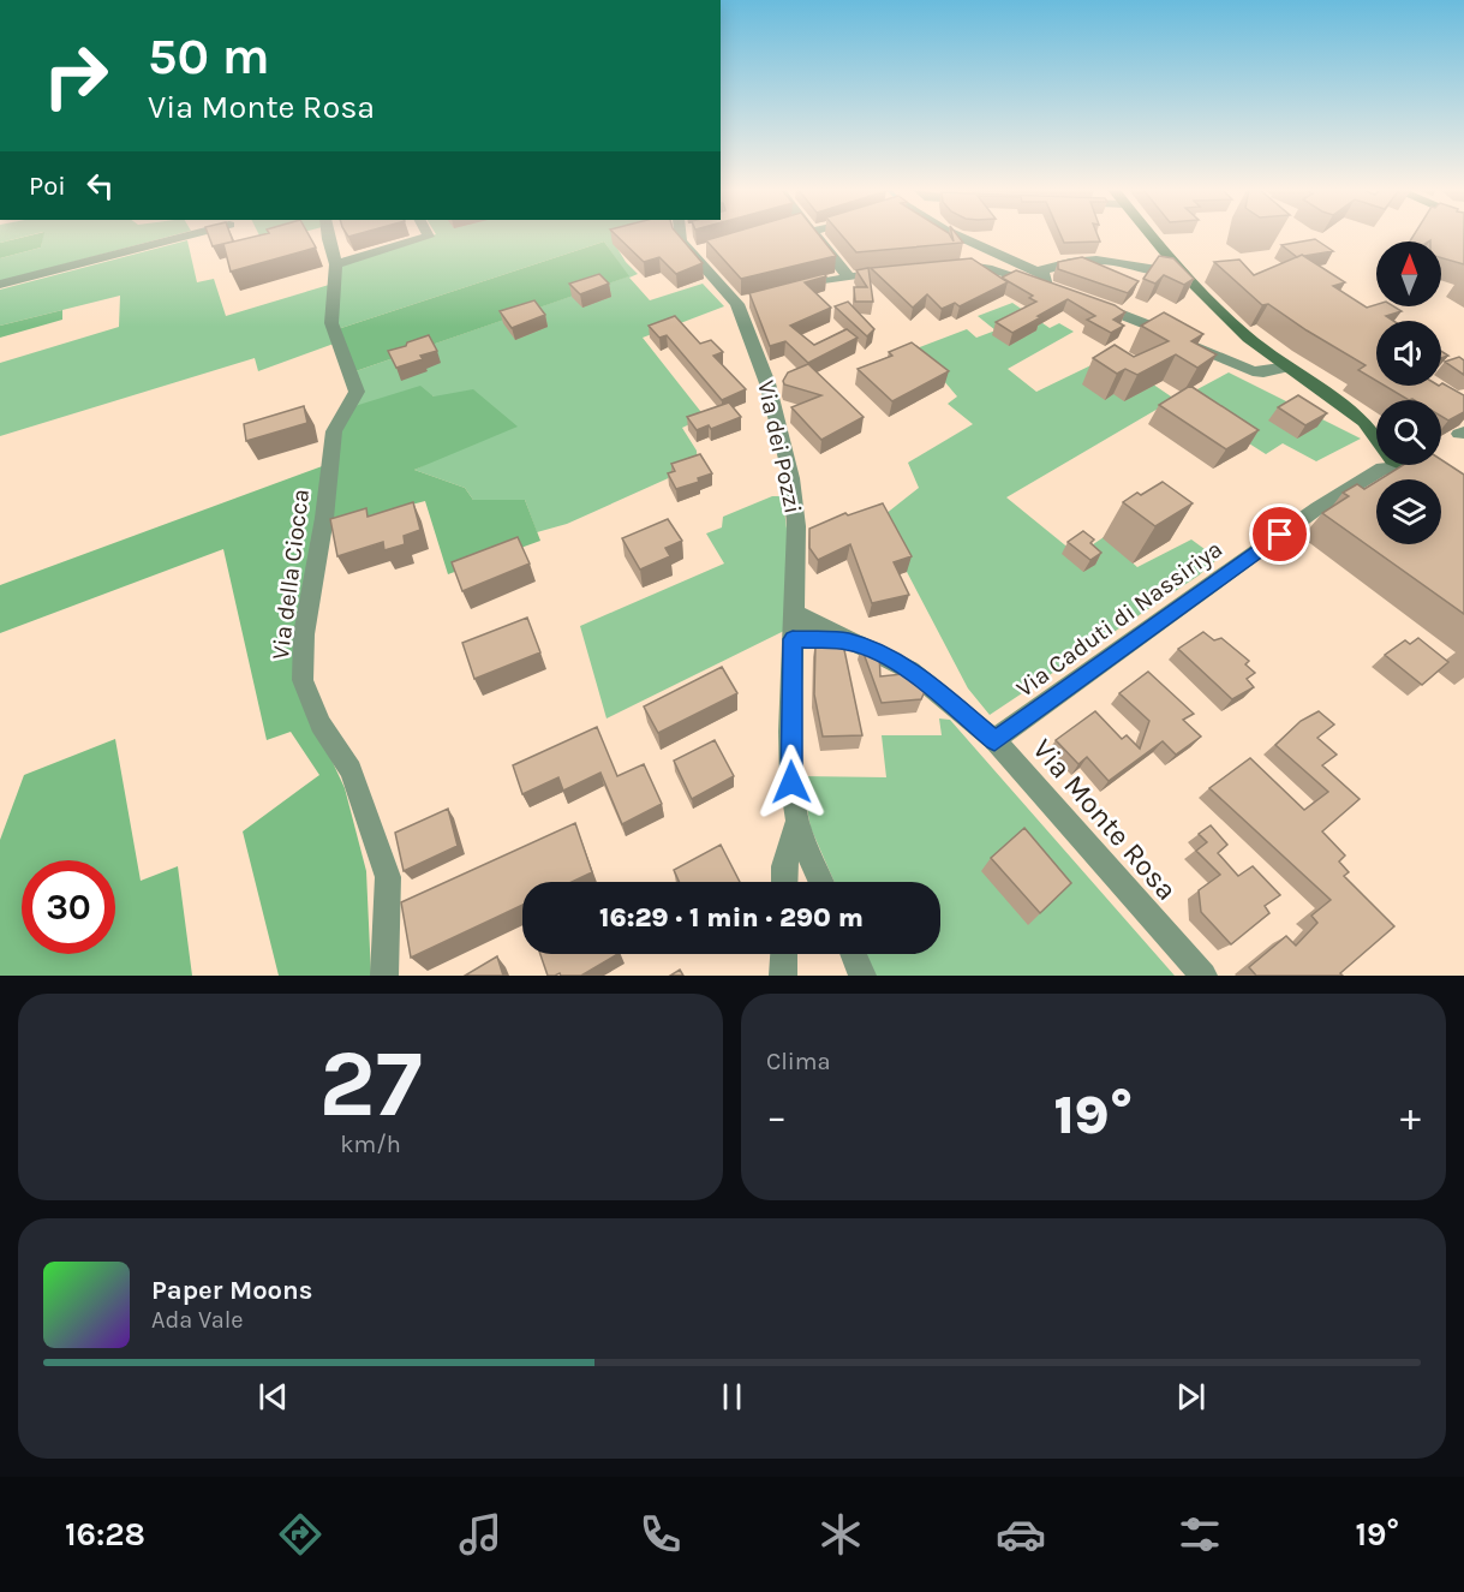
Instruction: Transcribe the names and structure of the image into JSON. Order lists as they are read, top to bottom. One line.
{"streets":{"street":["Via dei Pozzi","Via della Ciocca","Via Caduti di Nassiriya","Via Monte Rosa"]},"crossings":[["Via dei Pozzi","Via Monte Rosa"],["Via Caduti di Nassiriya","Via Monte Rosa"]],"north":"top","page":{"turn":["50 m","Via Monte Rosa"],"then":"Poi","limit":"30","trip":"16:29 · 1 min · 290 m","tile":[["27","km/h"],"Clima"],"heat":["−","19°","+"],"song":["Paper Moons","Ada Vale"],"tabs":["16:28","19°"]}}
